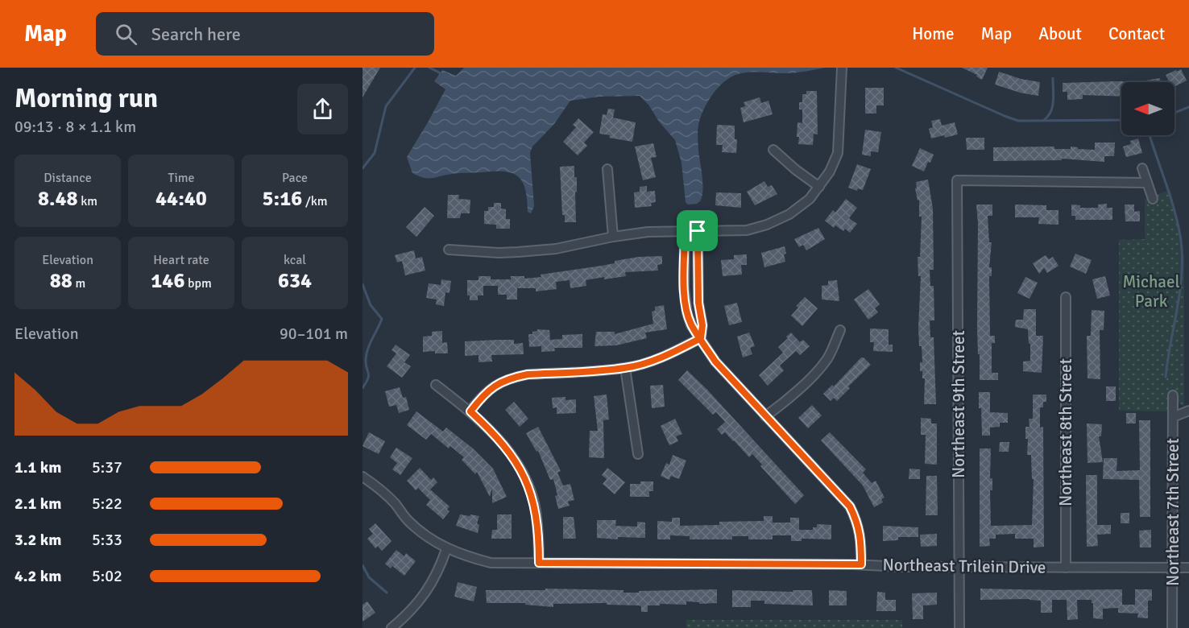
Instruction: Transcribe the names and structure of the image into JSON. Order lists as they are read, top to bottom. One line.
{"streets":{"street":["Northeast 9th Street","Northeast 8th Street","Northeast 7th Street","Northeast Trilein Drive"]},"crossings":[["Northeast 9th Street","Northeast Trilein Drive"],["Northeast 8th Street","Northeast Trilein Drive"],["Northeast 7th Street","Northeast Trilein Drive"]],"parks":["Michael Park"],"north":"left","page":{"header":"Map","search":"Search here","nav":["Home","Map","About","Contact"],"heading":["Morning run","09:13 · 8 × 1.1 km"],"stats":[["Distance","8.48 km"],["Time","44:40"],["Pace","5:16 /km"],["Elevation","88 m"],["Heart rate","146 bpm"],["kcal","634"]],"chart":["Elevation","90–101 m"],"list":[{"name":"1.1 km","note":"5:37"},{"name":"2.1 km","note":"5:22"},{"name":"3.2 km","note":"5:33"},{"name":"4.2 km","note":"5:02"}]}}
